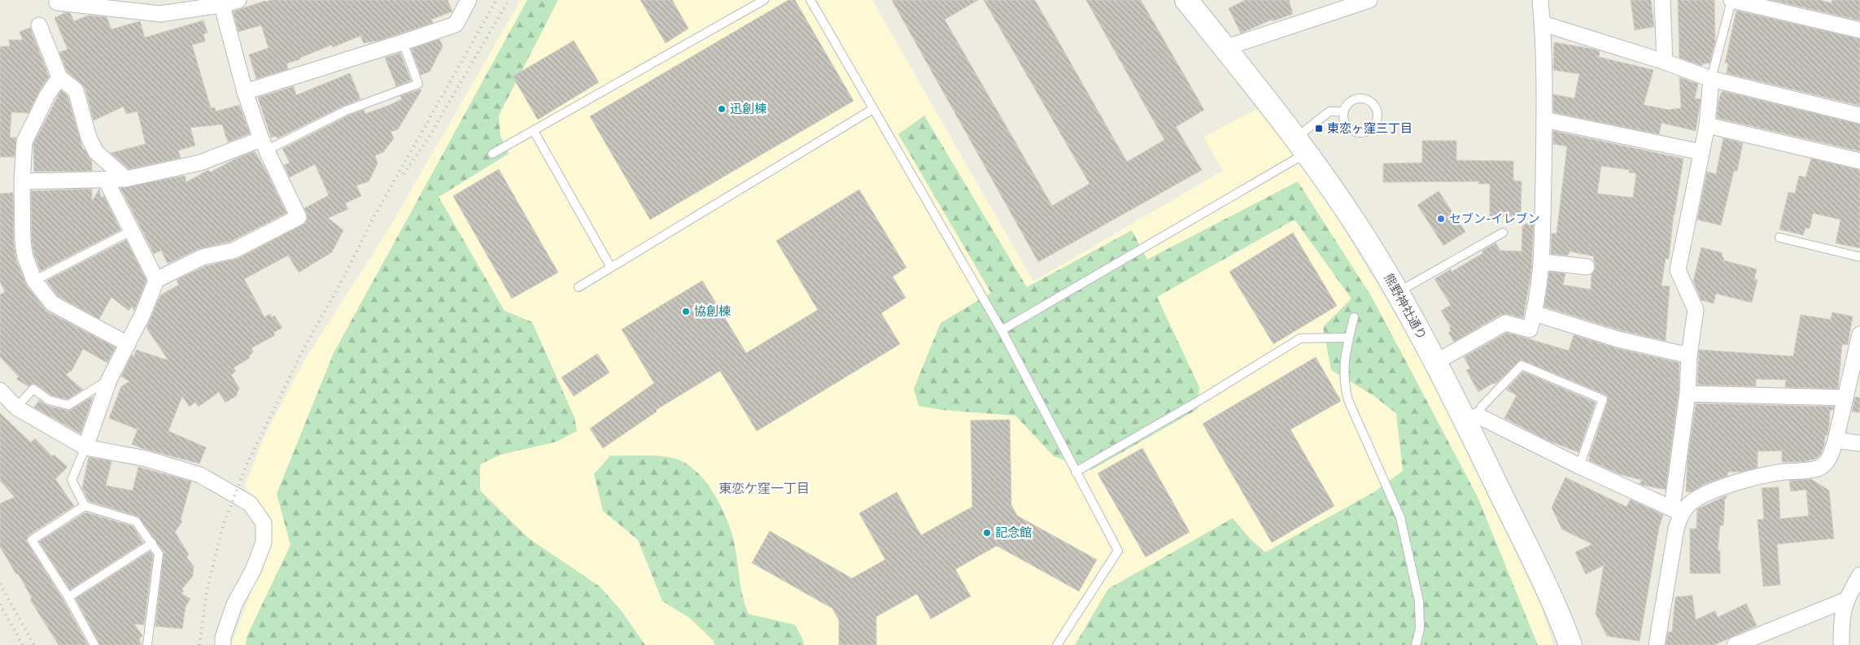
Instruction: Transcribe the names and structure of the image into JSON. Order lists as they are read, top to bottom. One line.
{"streets":{"main road":["熊野神社通り"]},"districts":["東恋ケ窪一丁目"],"places":{"other":["迅創棟","セブン-イレブン","協創棟","記念館"],"transit":["東恋ヶ窪三丁目"]}}
